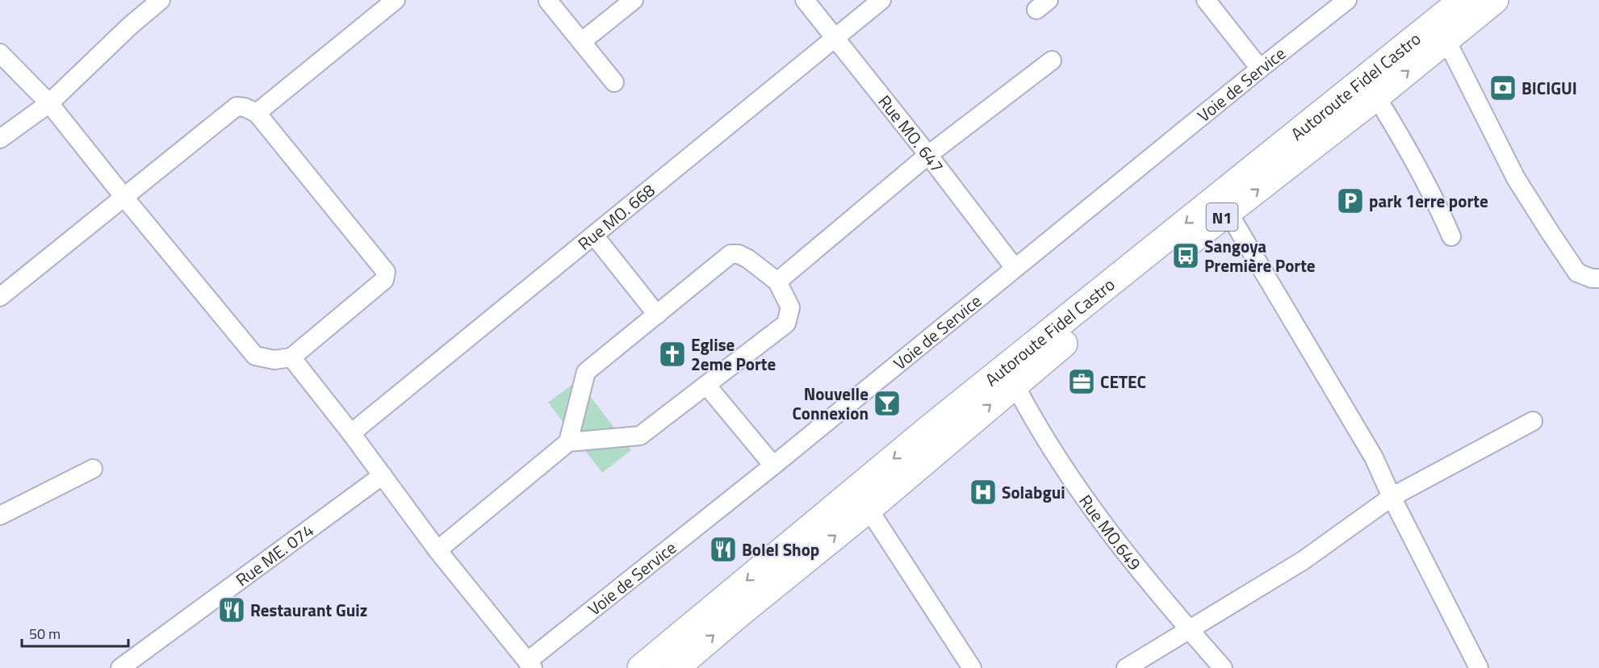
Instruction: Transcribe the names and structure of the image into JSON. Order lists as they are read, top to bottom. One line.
{"streets":{"highway":["Autoroute Fidel Castro","N1"],"street":["Voie de Service","Rue MO. 647","Rue MO. 668","Rue MO.649","Rue ME. 074"]},"crossings":[["Voie de Service","Rue MO. 647"],["Autoroute Fidel Castro","Rue MO.649"],["Rue MO. 647","Rue MO. 668"]],"places":{"bank":["BICIGUI"],"parking":["park 1erre porte"],"bus stop":["Sangoya Première Porte"],"church":["Eglise 2eme Porte"],"office":["CETEC"],"bar":["Nouvelle Connexion"],"hospital":["Solabgui"],"restaurant":["Bolel Shop","Restaurant Guiz"]},"scale_bar":"50 m"}
